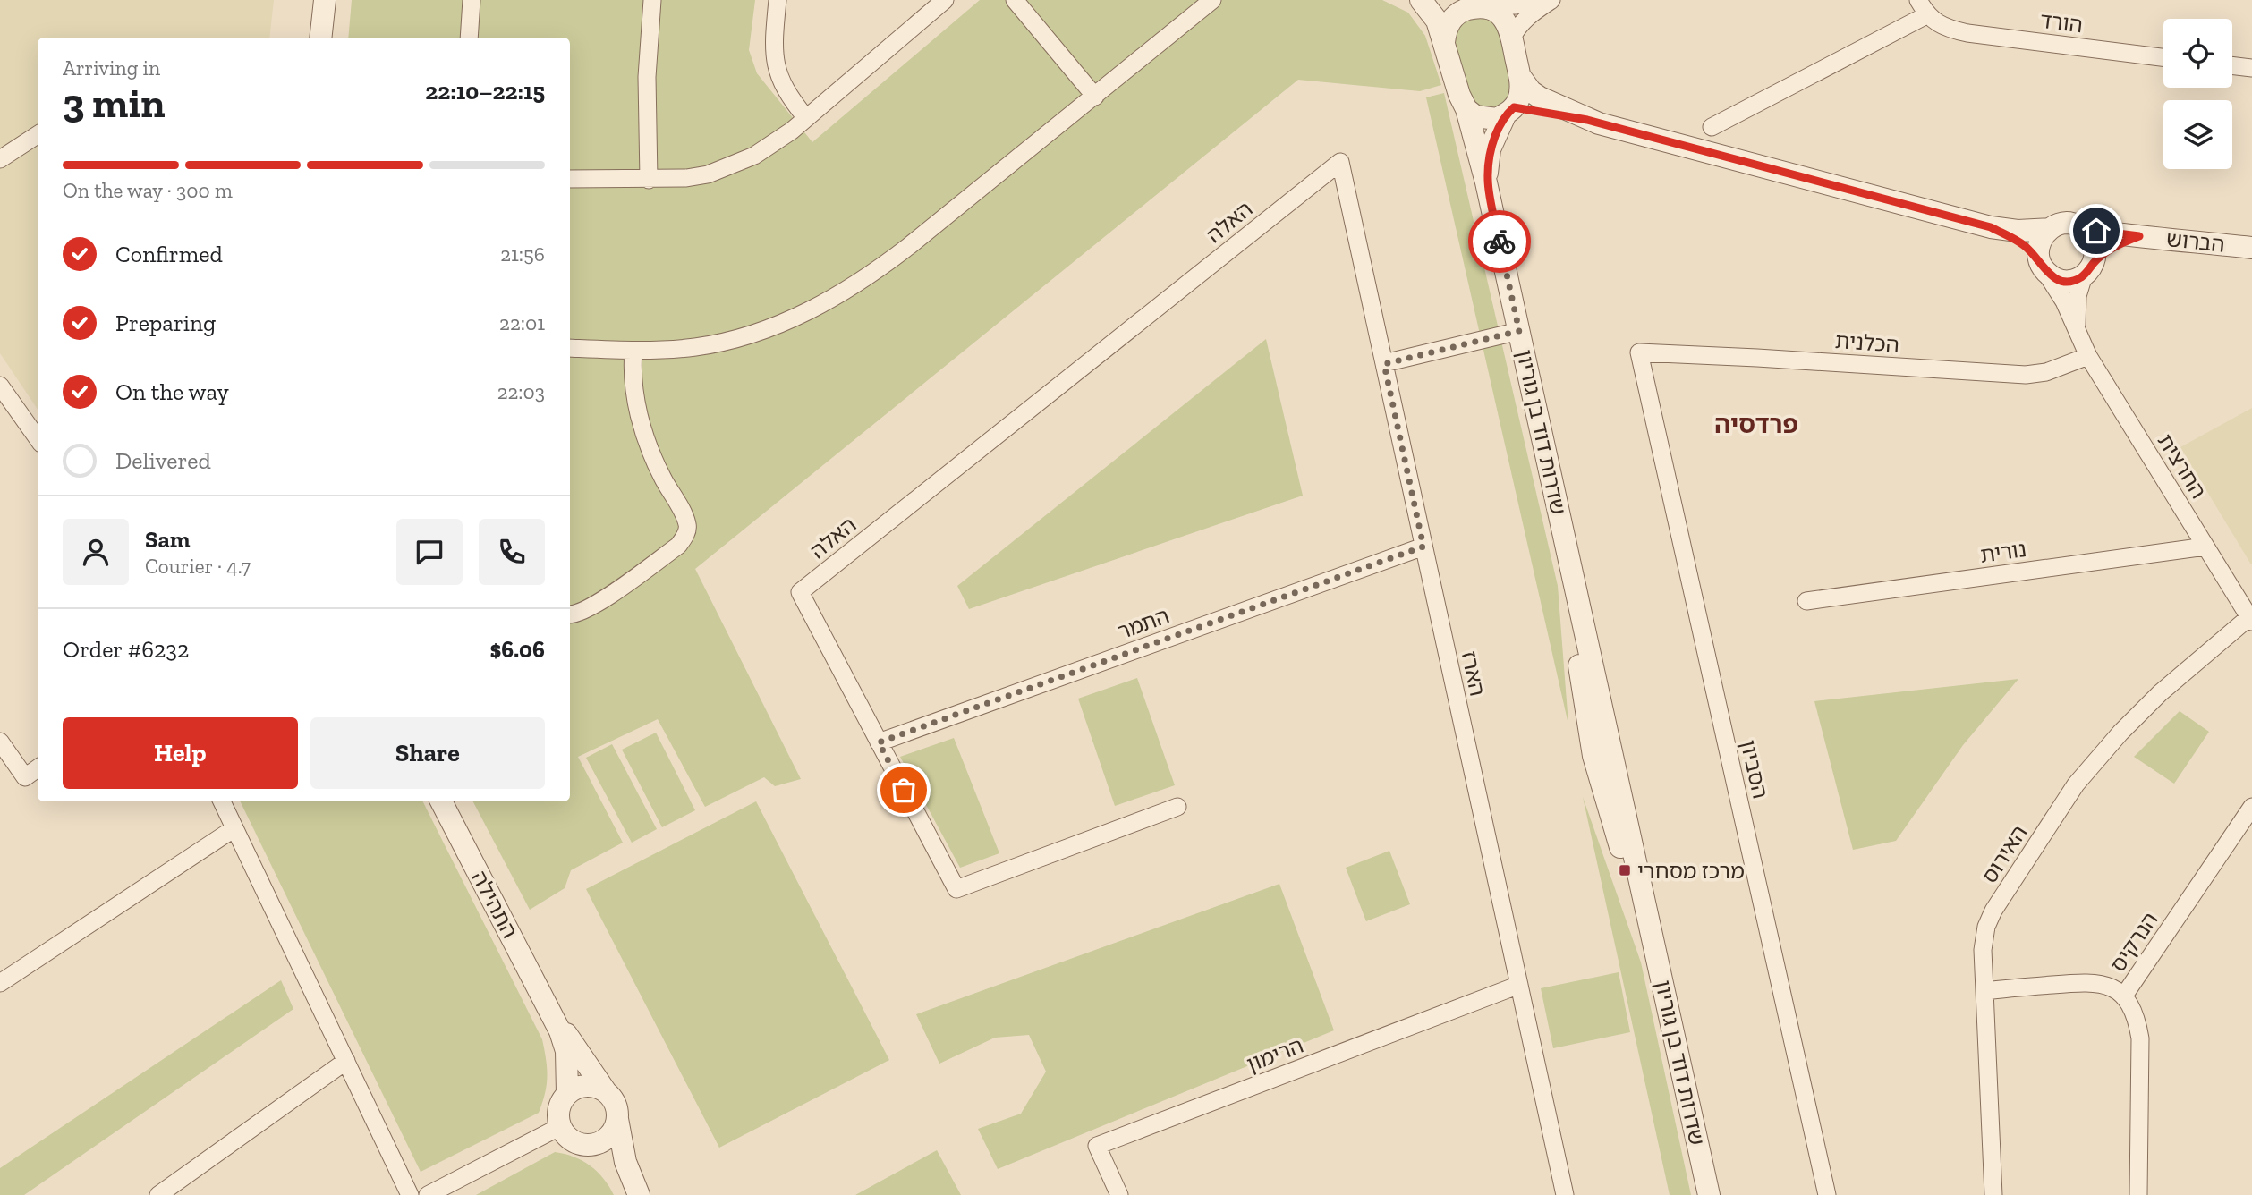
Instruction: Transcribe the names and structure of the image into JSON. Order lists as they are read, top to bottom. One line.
{"streets":{"street":["הורד","האלה","הברוש","הכלנית","שדרות דוד בן גוריון","החרצית","נורית","התמר","הארז","הסביון","האירוס","התהילה","הנרקיס","הרימון"]},"crossings":[["האלה","התמר"],["האלה","הארז"],["הברוש","החרצית"],["הכלנית","החרצית"],["הכלנית","הסביון"],["החרצית","נורית"],["החרצית","האירוס"],["התמר","הארז"],["הארז","הרימון"]],"districts":["פרדסיה"],"places":{"transit":["מרכז מסחרי"]},"page":{"heading":["3 min","Arriving in","22:10–22:15"],"panel":["Sam","Courier · 4.7","Order #6232","$6.06"],"bar":"On the way · 300 m","list":[["Confirmed","21:56"],["Preparing","22:01"],["On the way","22:03"],"Delivered"],"buttons":["Help","Share"]}}
